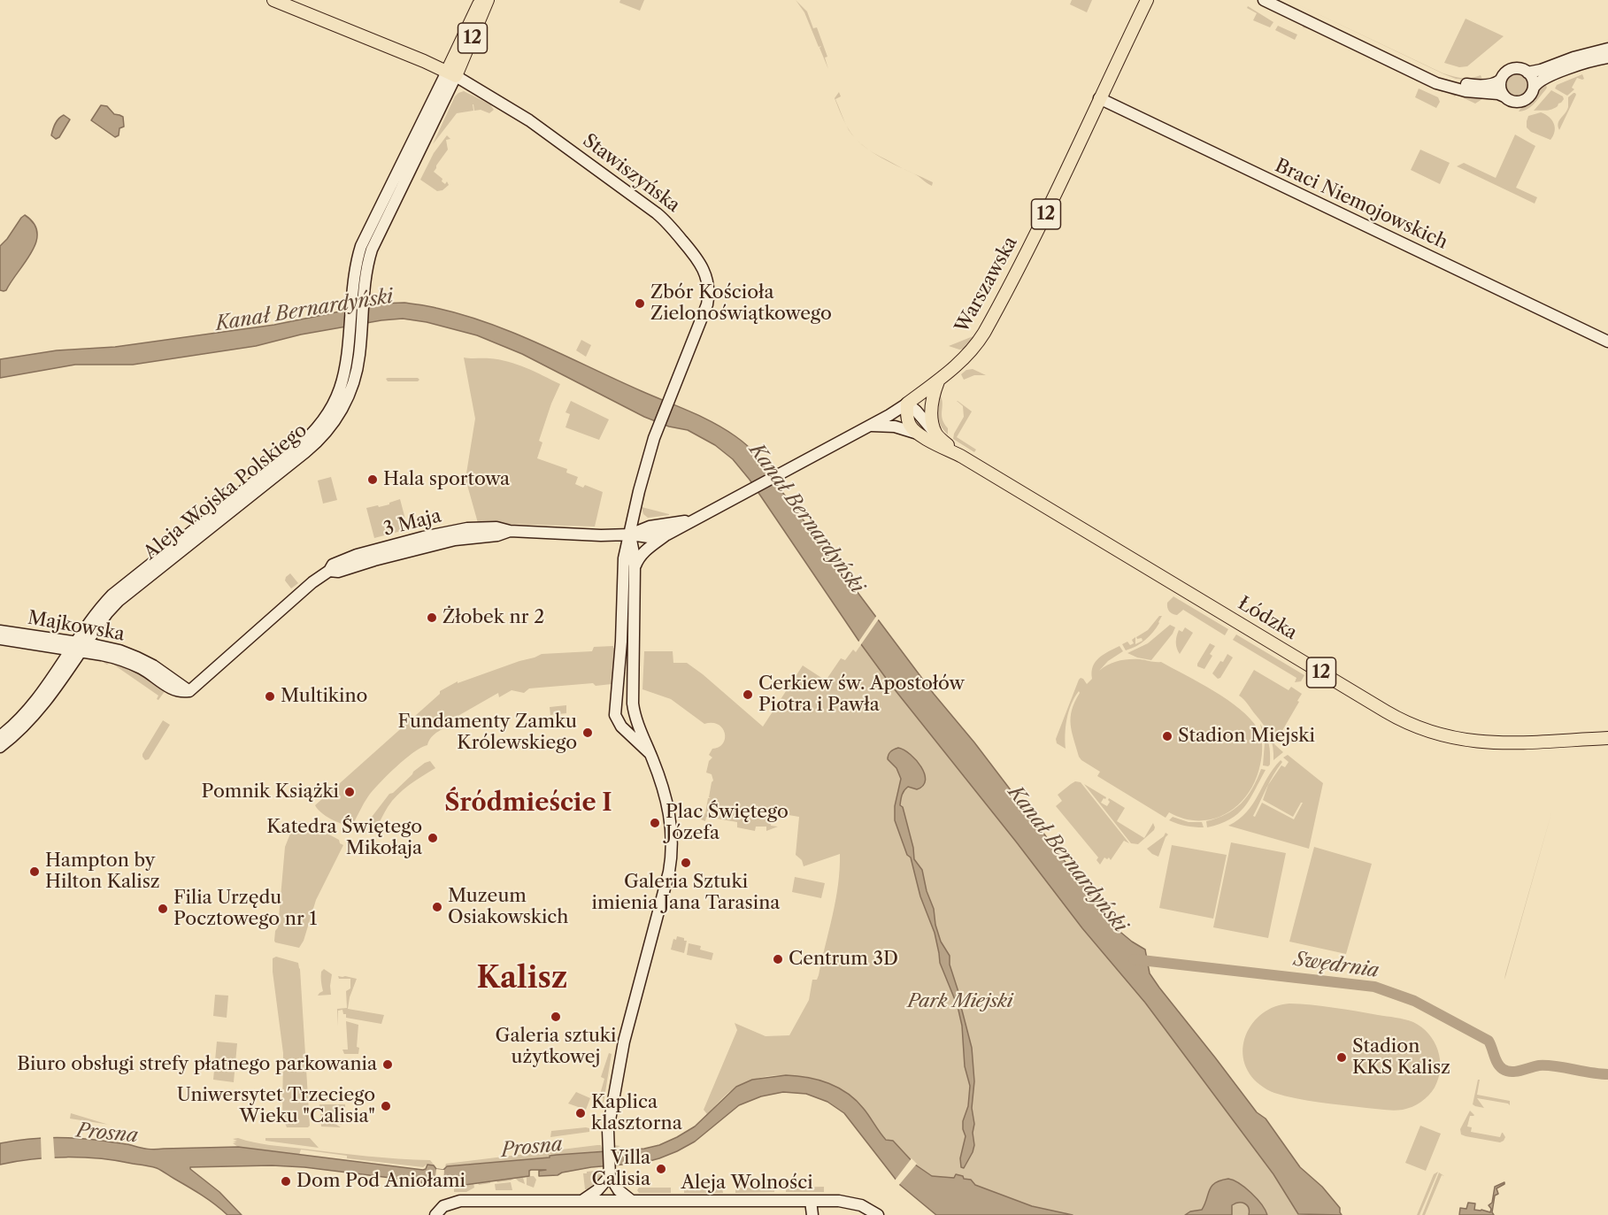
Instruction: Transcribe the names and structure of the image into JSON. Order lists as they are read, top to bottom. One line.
{"streets":{"main road":["12","Stawiszyńska","Warszawska","Łódzka"],"street":["Braci Niemojowskich","Aleja Wojska Polskiego","3 Maja","Majkowska","Aleja Wolności"]},"crossings":[["12","Stawiszyńska"],["12","Aleja Wojska Polskiego"],["Stawiszyńska","Warszawska"],["Stawiszyńska","Aleja Wojska Polskiego"],["Stawiszyńska","3 Maja"],["Braci Niemojowskich","Warszawska"],["Warszawska","3 Maja"],["Aleja Wojska Polskiego","Majkowska"],["3 Maja","Majkowska"]],"districts":["Śródmieście I","Kalisz"],"water":["Kanał Bernardyński","Swędrnia","Prosna"],"parks":["Park Miejski"],"places":["Zbór Kościoła Zielonoświątkowego","Hala sportowa","Żłobek nr 2","Cerkiew św. Apostołów Piotra i Pawła","Multikino","Fundamenty Zamku Królewskiego","Stadion Miejski","Pomnik Książki","Plac Świętego Józefa","Katedra Świętego Mikołaja","Galeria Sztuki imienia Jana Tarasina","Hampton by Hilton Kalisz","Muzeum Osiakowskich","Filia Urzędu Pocztowego nr 1","Centrum 3D","Galeria sztuki użytkowej","Stadion KKS Kalisz","Biuro obsługi strefy płatnego parkowania","Uniwersytet Trzeciego Wieku \"Calisia\"","Kaplica klasztorna","Villa Calisia","Dom Pod Aniołami"]}
